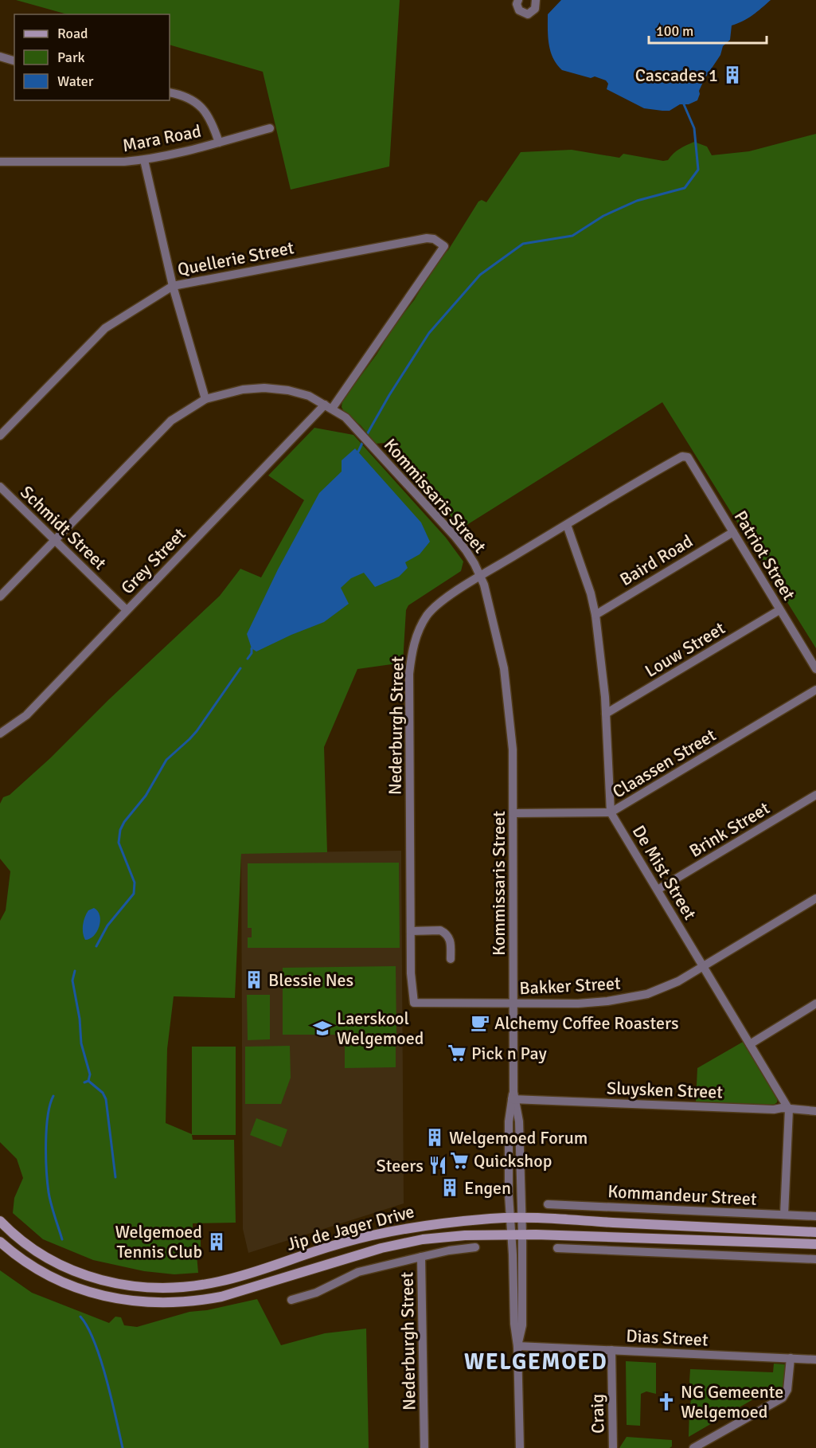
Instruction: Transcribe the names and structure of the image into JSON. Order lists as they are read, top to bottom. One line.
{"streets":{"main road":["Jip de Jager Drive"],"street":["Mara Road","Quellerie Street","Kommissaris Street","Schmidt Street","Patriot Street","Baird Road","Grey Street","Louw Street","Nederburgh Street","Claassen Street","Brink Street","De Mist Street","Bakker Street","Sluysken Street","Kommandeur Street","Dias Street","Craig"]},"crossings":[["Quellerie Street","Grey Street"],["Kommissaris Street","Schmidt Street"],["Kommissaris Street","Grey Street"],["Kommissaris Street","Nederburgh Street"],["Kommissaris Street","Claassen Street"],["Kommissaris Street","Bakker Street"],["Kommissaris Street","Sluysken Street"],["Kommissaris Street","Jip de Jager Drive"],["Kommissaris Street","Dias Street"],["Schmidt Street","Grey Street"],["Patriot Street","Baird Road"],["Patriot Street","Louw Street"],["Patriot Street","Nederburgh Street"],["Baird Road","De Mist Street"],["Louw Street","De Mist Street"],["Nederburgh Street","De Mist Street"],["Nederburgh Street","Bakker Street"],["Claassen Street","De Mist Street"],["Brink Street","De Mist Street"],["De Mist Street","Bakker Street"],["De Mist Street","Sluysken Street"],["Dias Street","Craig"]],"districts":["WELGEMOED"],"places":{"building":["Cascades 1","Blessie Nes","Welgemoed Forum","Engen","Welgemoed Tennis Club"],"cafe":["Alchemy Coffee Roasters"],"school or university":["Laerskool Welgemoed"],"supermarket":["Pick n Pay","Quickshop"],"restaurant":["Steers"],"church":["NG Gemeente Welgemoed"]},"legend":["Road","Park","Water"],"scale_bar":"100 m"}
